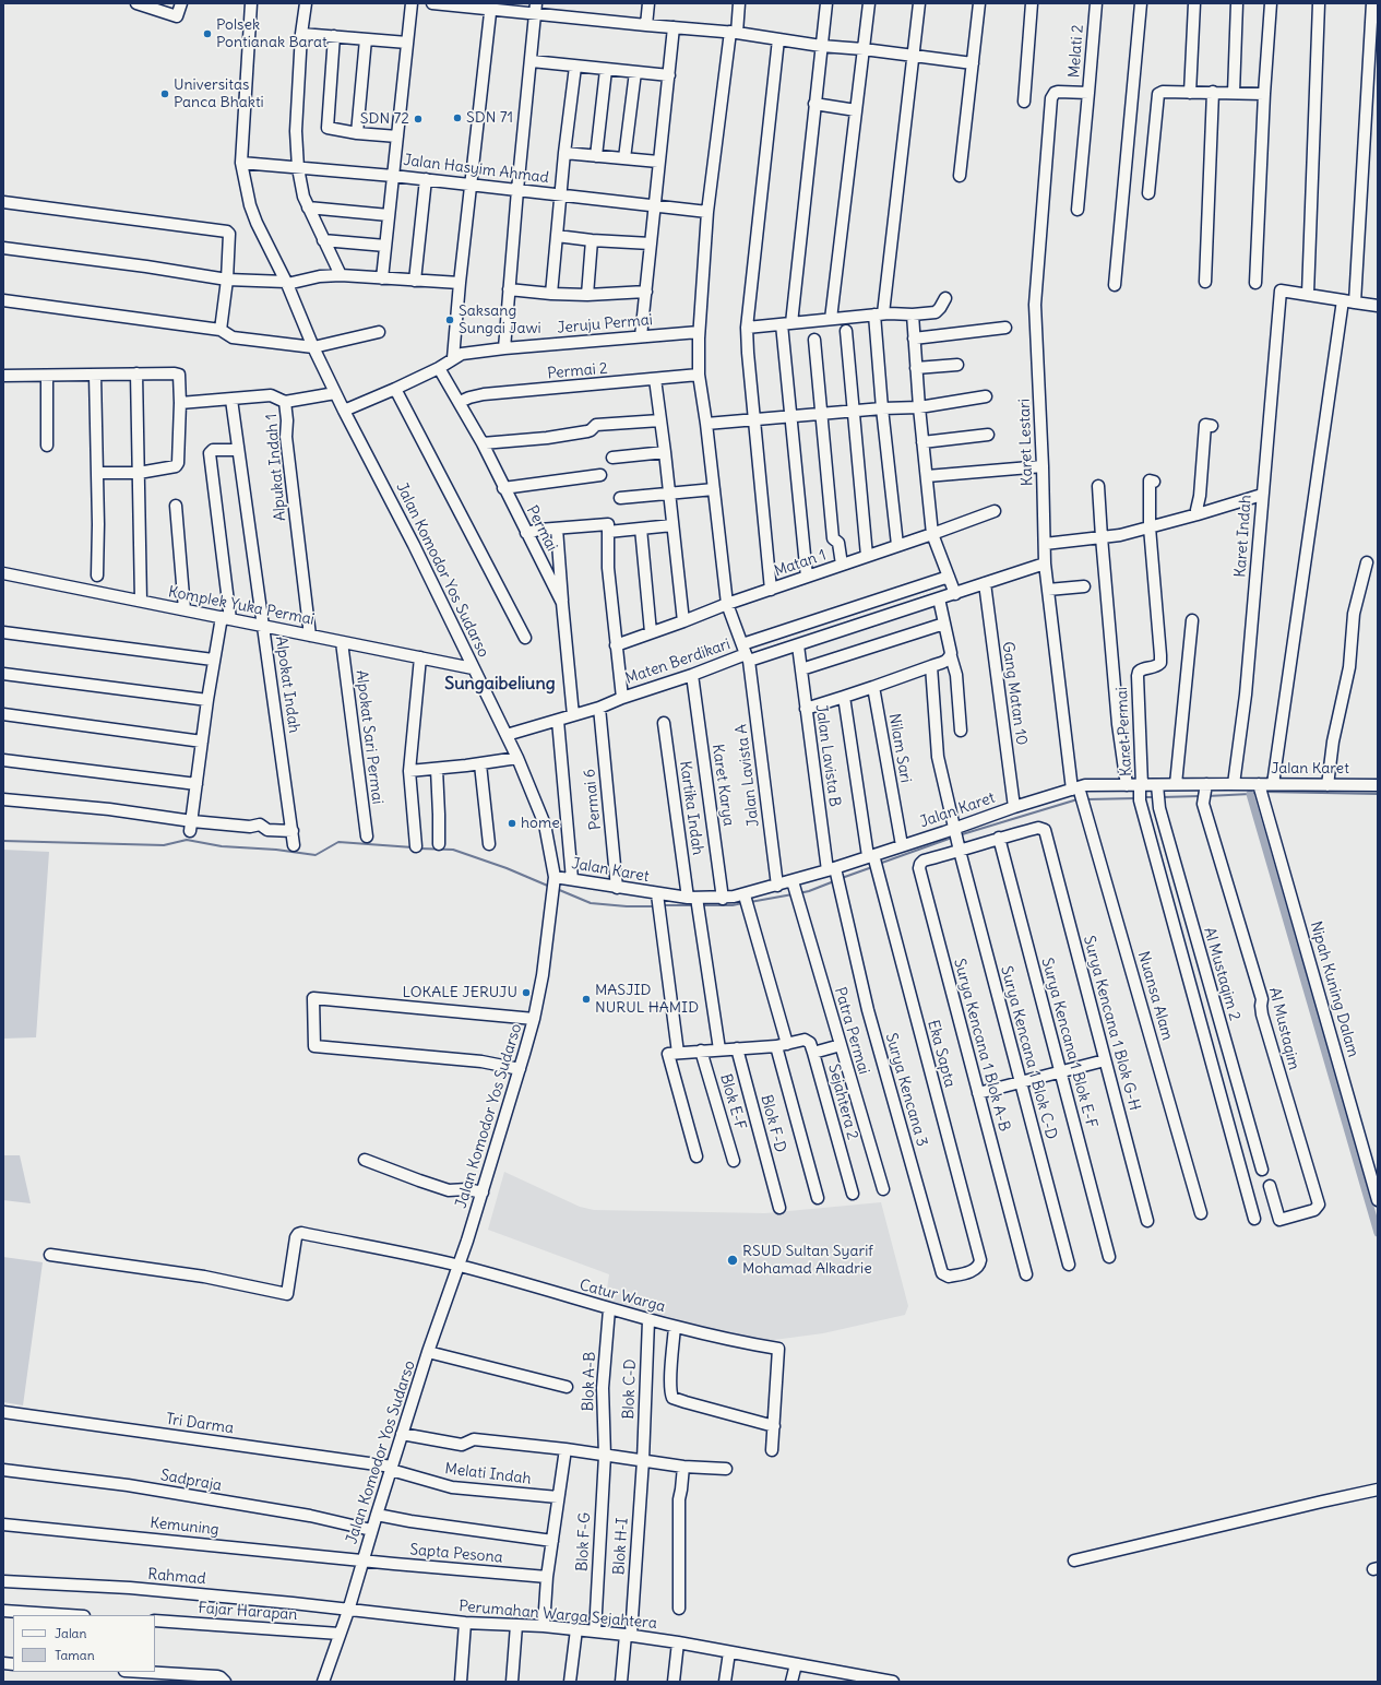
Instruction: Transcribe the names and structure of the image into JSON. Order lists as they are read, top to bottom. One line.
{"streets":{"street":["Melati 2","Jalan Hasyim Ahmad","Jeruju Permai","Permai 2","Karet Lestari","Alpukat Indah 1","Permai","Karet Indah","Matan 1","Jalan Komodor Yos Sudarso","Komplek Yuka Permai","Maten Berdikari","Alpokat Indah","Gang Matan 10","Karet Permai","Alpokat Sari Permai","Nilam Sari","Jalan Lavista B","Jalan Karet","Jalan Lavista A","Karet Karya","Permai 6","Kartika Indah","Al Mustaqim 2","Nipah Kuning Dalam","Nuansa Alam","Surya Kencana 1 Blok G-H","Al Mustaqim","Patra Permai","Surya Kencana 1 Blok E-F","Surya Kencana 1 Blok A-B","Surya Kencana 1 Blok C-D","Eka Sapta","Surya Kencana 3","Blok E-F","Sejahtera 2","Blok F-D","Catur Warga","Blok A-B","Blok C-D","Tri Darma","Melati Indah","Sadpraja","Kemuning","Blok F-G","Blok H-I","Sapta Pesona","Rahmad","Fajar Harapan","Perumahan Warga Sejahtera"]},"crossings":[["Melati 2","Karet Lestari"],["Jalan Hasyim Ahmad","Jalan Komodor Yos Sudarso"],["Jalan Hasyim Ahmad","Jalan Lavista A"],["Jeruju Permai","Permai"],["Jeruju Permai","Jalan Komodor Yos Sudarso"],["Jeruju Permai","Jalan Lavista A"],["Permai 2","Permai"],["Permai 2","Jalan Lavista A"],["Karet Lestari","Maten Berdikari"],["Karet Lestari","Jalan Karet"],["Karet Lestari","Nuansa Alam"],["Alpukat Indah 1","Komplek Yuka Permai"],["Alpukat Indah 1","Alpokat Indah"],["Permai","Maten Berdikari"],["Karet Indah","Jalan Karet"],["Matan 1","Jalan Lavista A"],["Jalan Komodor Yos Sudarso","Komplek Yuka Permai"],["Jalan Komodor Yos Sudarso","Maten Berdikari"],["Jalan Komodor Yos Sudarso","Jalan Karet"],["Jalan Komodor Yos Sudarso","Catur Warga"],["Jalan Komodor Yos Sudarso","Tri Darma"],["Jalan Komodor Yos Sudarso","Melati Indah"],["Jalan Komodor Yos Sudarso","Sadpraja"],["Jalan Komodor Yos Sudarso","Kemuning"],["Jalan Komodor Yos Sudarso","Sapta Pesona"],["Jalan Komodor Yos Sudarso","Rahmad"],["Jalan Komodor Yos Sudarso","Fajar Harapan"],["Jalan Komodor Yos Sudarso","Perumahan Warga Sejahtera"],["Komplek Yuka Permai","Alpokat Indah"],["Komplek Yuka Permai","Alpokat Sari Permai"],["Maten Berdikari","Gang Matan 10"],["Maten Berdikari","Jalan Lavista B"],["Maten Berdikari","Jalan Lavista A"],["Maten Berdikari","Karet Karya"],["Maten Berdikari","Permai 6"],["Gang Matan 10","Jalan Karet"],["Karet Permai","Jalan Karet"],["Nilam Sari","Jalan Karet"],["Jalan Lavista B","Jalan Karet"],["Jalan Lavista B","Surya Kencana 3"],["Jalan Karet","Jalan Lavista A"],["Jalan Karet","Karet Karya"],["Jalan Karet","Permai 6"],["Jalan Karet","Kartika Indah"],["Jalan Karet","Al Mustaqim 2"],["Jalan Karet","Nipah Kuning Dalam"],["Jalan Karet","Nuansa Alam"],["Jalan Karet","Al Mustaqim"],["Jalan Karet","Patra Permai"],["Jalan Karet","Surya Kencana 1 Blok C-D"],["Jalan Karet","Eka Sapta"],["Jalan Karet","Surya Kencana 3"],["Surya Kencana 1 Blok G-H","Surya Kencana 1 Blok A-B"],["Surya Kencana 1 Blok E-F","Surya Kencana 1 Blok A-B"],["Surya Kencana 1 Blok A-B","Surya Kencana 1 Blok C-D"],["Eka Sapta","Surya Kencana 3"],["Catur Warga","Blok A-B"],["Catur Warga","Blok C-D"],["Blok A-B","Blok F-G"],["Blok C-D","Blok H-I"],["Tri Darma","Melati Indah"],["Kemuning","Sapta Pesona"],["Blok F-G","Perumahan Warga Sejahtera"],["Blok H-I","Perumahan Warga Sejahtera"],["Rahmad","Perumahan Warga Sejahtera"]],"districts":["Sungaibeliung"],"places":["Polsek Pontianak Barat","Universitas Panca Bhakti","SDN 71","SDN 72","Saksang Sungai Jawi","home","LOKALE JERUJU","MASJID NURUL HAMID","RSUD Sultan Syarif Mohamad Alkadrie"],"legend":["Jalan","Taman"]}
